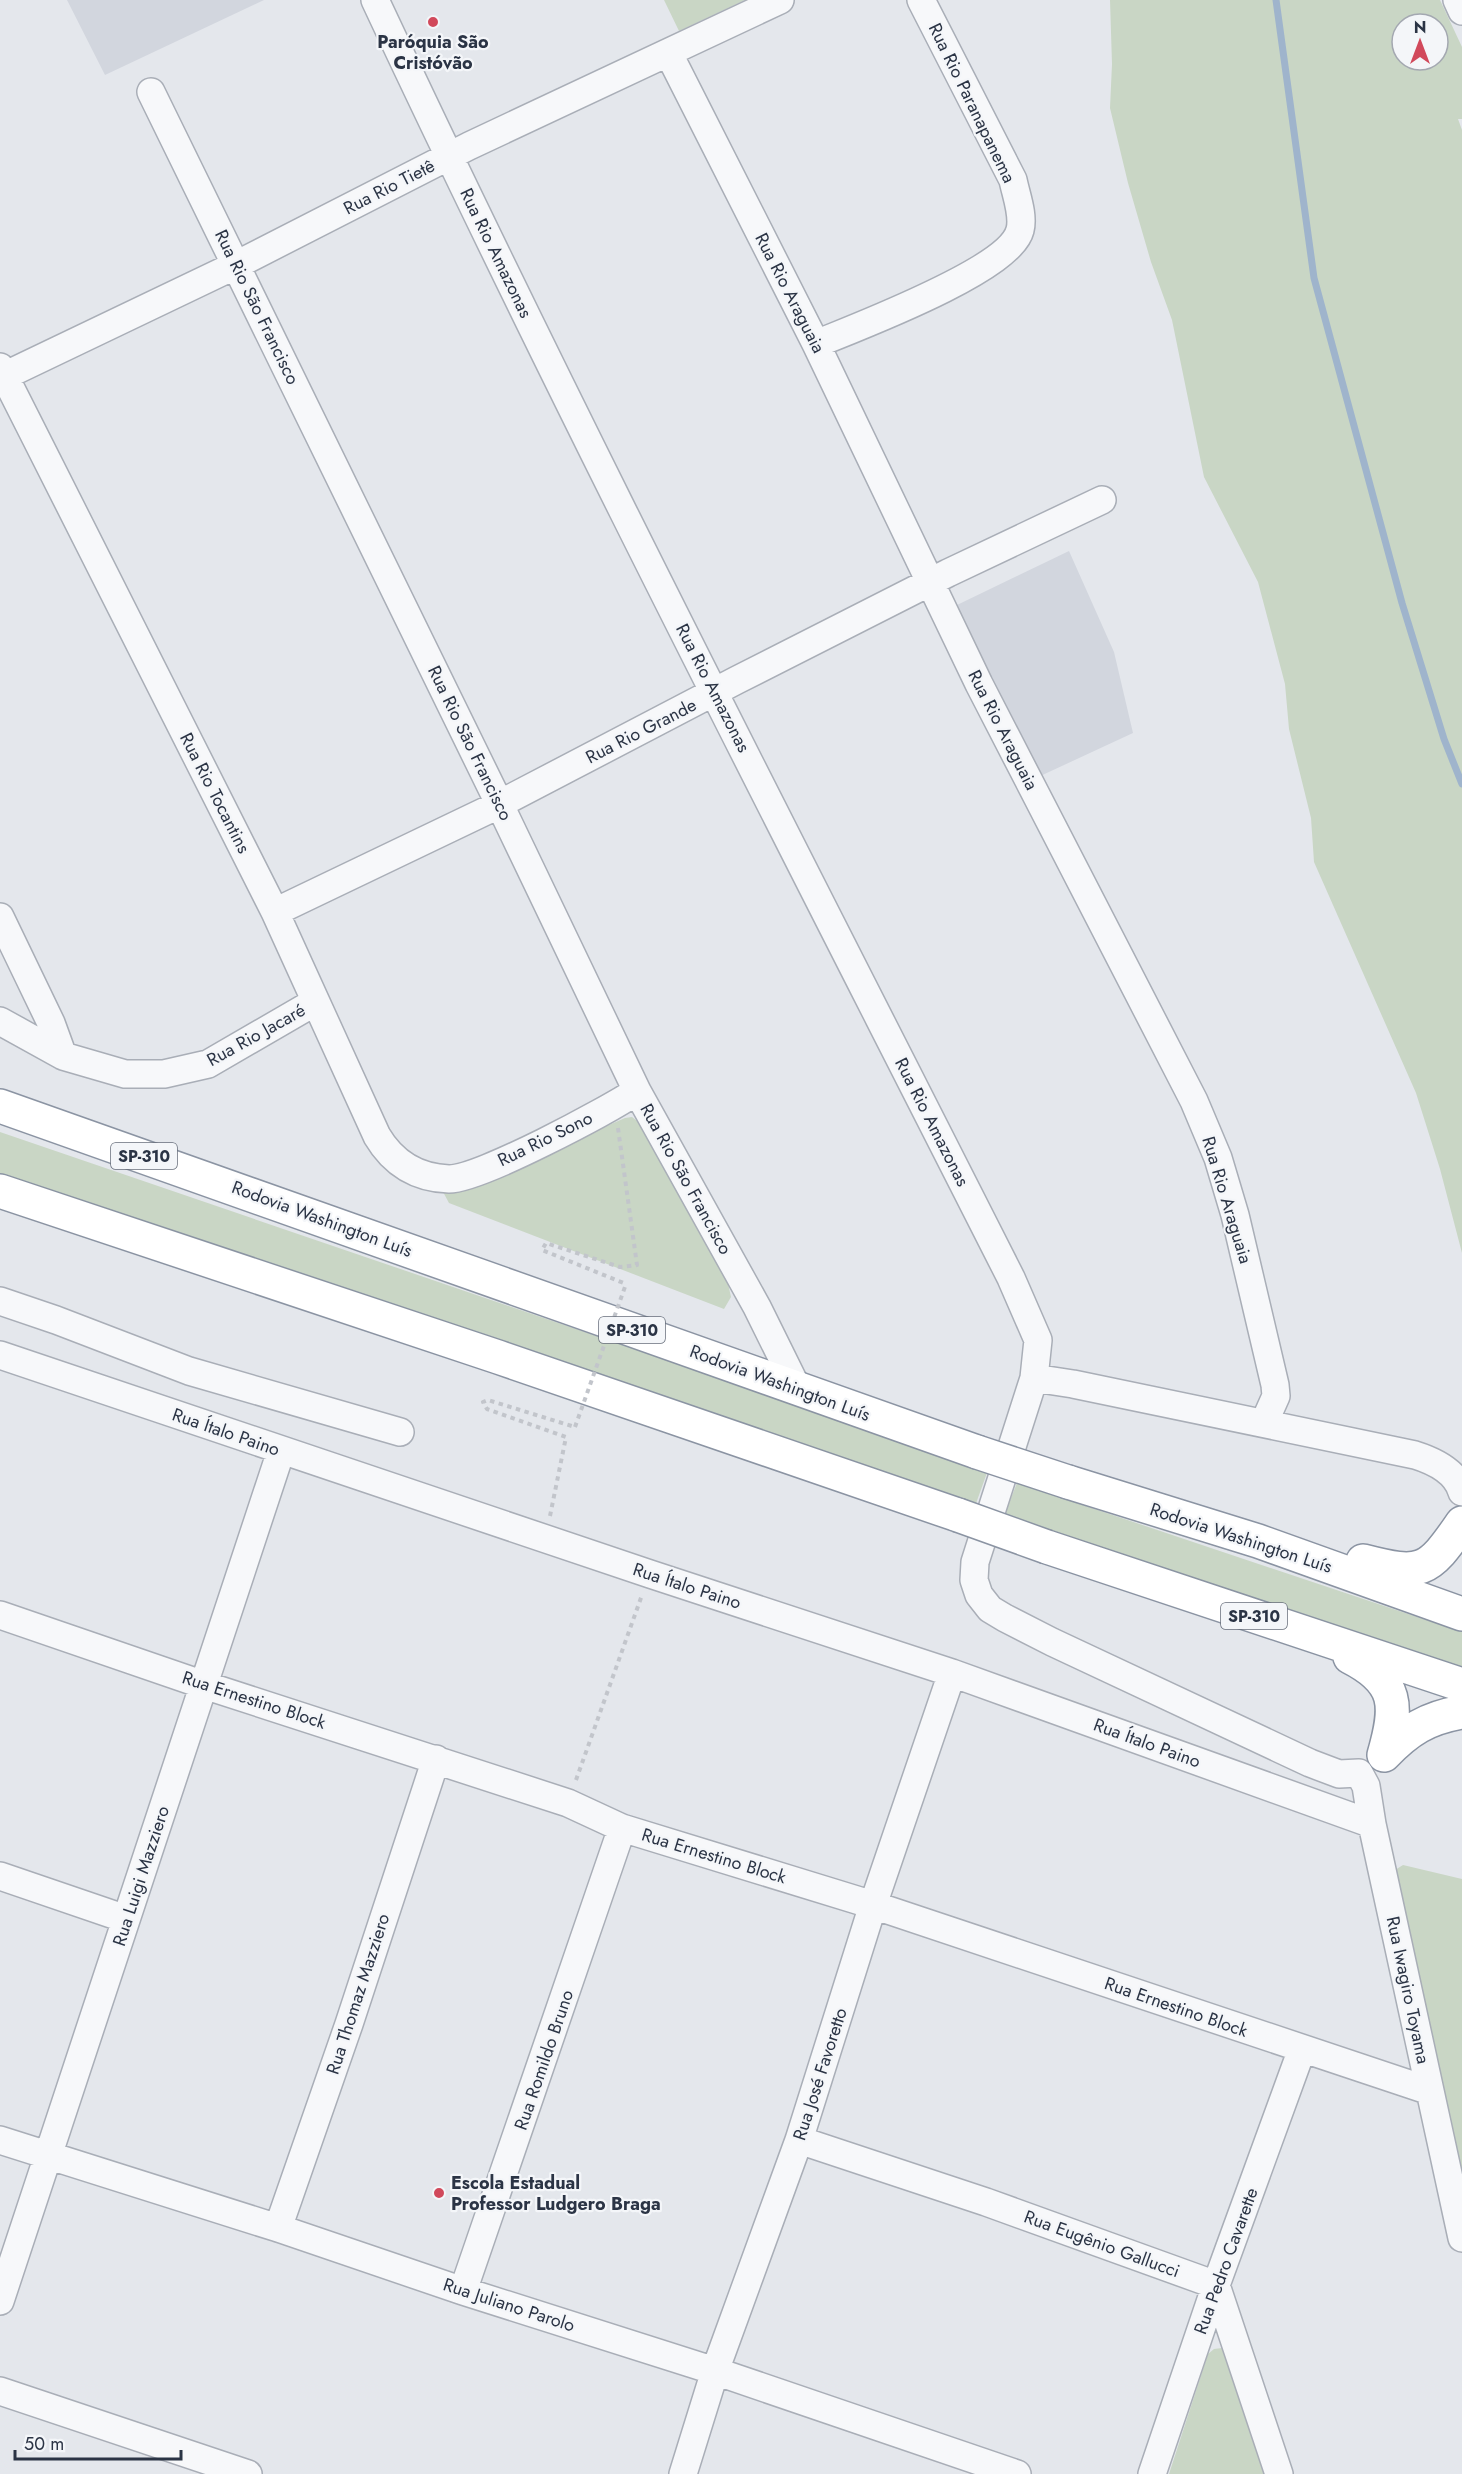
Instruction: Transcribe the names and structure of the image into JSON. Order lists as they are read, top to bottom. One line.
{"streets":{"highway":["SP-310","Rodovia Washington Luís"],"street":["Rua Rio Paranapanema","Rua Rio Tietê","Rua Rio Amazonas","Rua Rio Araguaia","Rua Rio São Francisco","Rua Rio Grande","Rua Rio Tocantins","Rua Rio Jacaré","Rua Rio Sono","Rua Ítalo Paino","Rua Ernestino Block","Rua Luigi Mazziero","Rua Iwagiro Toyama","Rua Thomaz Mazziero","Rua Romildo Bruno","Rua José Favoretto","Rua Eugênio Gallucci","Rua Pedro Cavarette","Rua Juliano Parolo"]},"crossings":[["Rua Rio Paranapanema","Rua Rio Araguaia"],["Rua Rio Tietê","Rua Rio Amazonas"],["Rua Rio Tietê","Rua Rio Araguaia"],["Rua Rio Tietê","Rua Rio São Francisco"],["Rua Rio Tietê","Rua Rio Tocantins"],["Rua Rio Amazonas","Rua Rio Grande"],["Rua Rio Amazonas","Rua Iwagiro Toyama"],["Rua Rio Araguaia","Rua Rio Grande"],["Rua Rio São Francisco","Rua Rio Grande"],["Rua Rio São Francisco","Rua Rio Sono"],["Rua Rio São Francisco","Rodovia Washington Luís"],["Rua Rio Grande","Rua Rio Tocantins"],["Rua Rio Tocantins","Rua Rio Jacaré"],["Rua Rio Tocantins","Rua Rio Sono"],["Rua Ítalo Paino","Rua Luigi Mazziero"],["Rua Ítalo Paino","Rua Iwagiro Toyama"],["Rua Ítalo Paino","Rua José Favoretto"],["Rua Ernestino Block","Rua Luigi Mazziero"],["Rua Ernestino Block","Rua Iwagiro Toyama"],["Rua Ernestino Block","Rua Thomaz Mazziero"],["Rua Ernestino Block","Rua Romildo Bruno"],["Rua Ernestino Block","Rua José Favoretto"],["Rua Ernestino Block","Rua Pedro Cavarette"],["Rua Luigi Mazziero","Rua Juliano Parolo"],["Rua Thomaz Mazziero","Rua Juliano Parolo"],["Rua Romildo Bruno","Rua Juliano Parolo"],["Rua José Favoretto","Rua Eugênio Gallucci"],["Rua José Favoretto","Rua Juliano Parolo"],["Rua Eugênio Gallucci","Rua Pedro Cavarette"]],"places":["Paróquia São Cristóvão","Escola Estadual Professor Ludgero Braga"],"scale_bar":"50 m","north":"top"}
